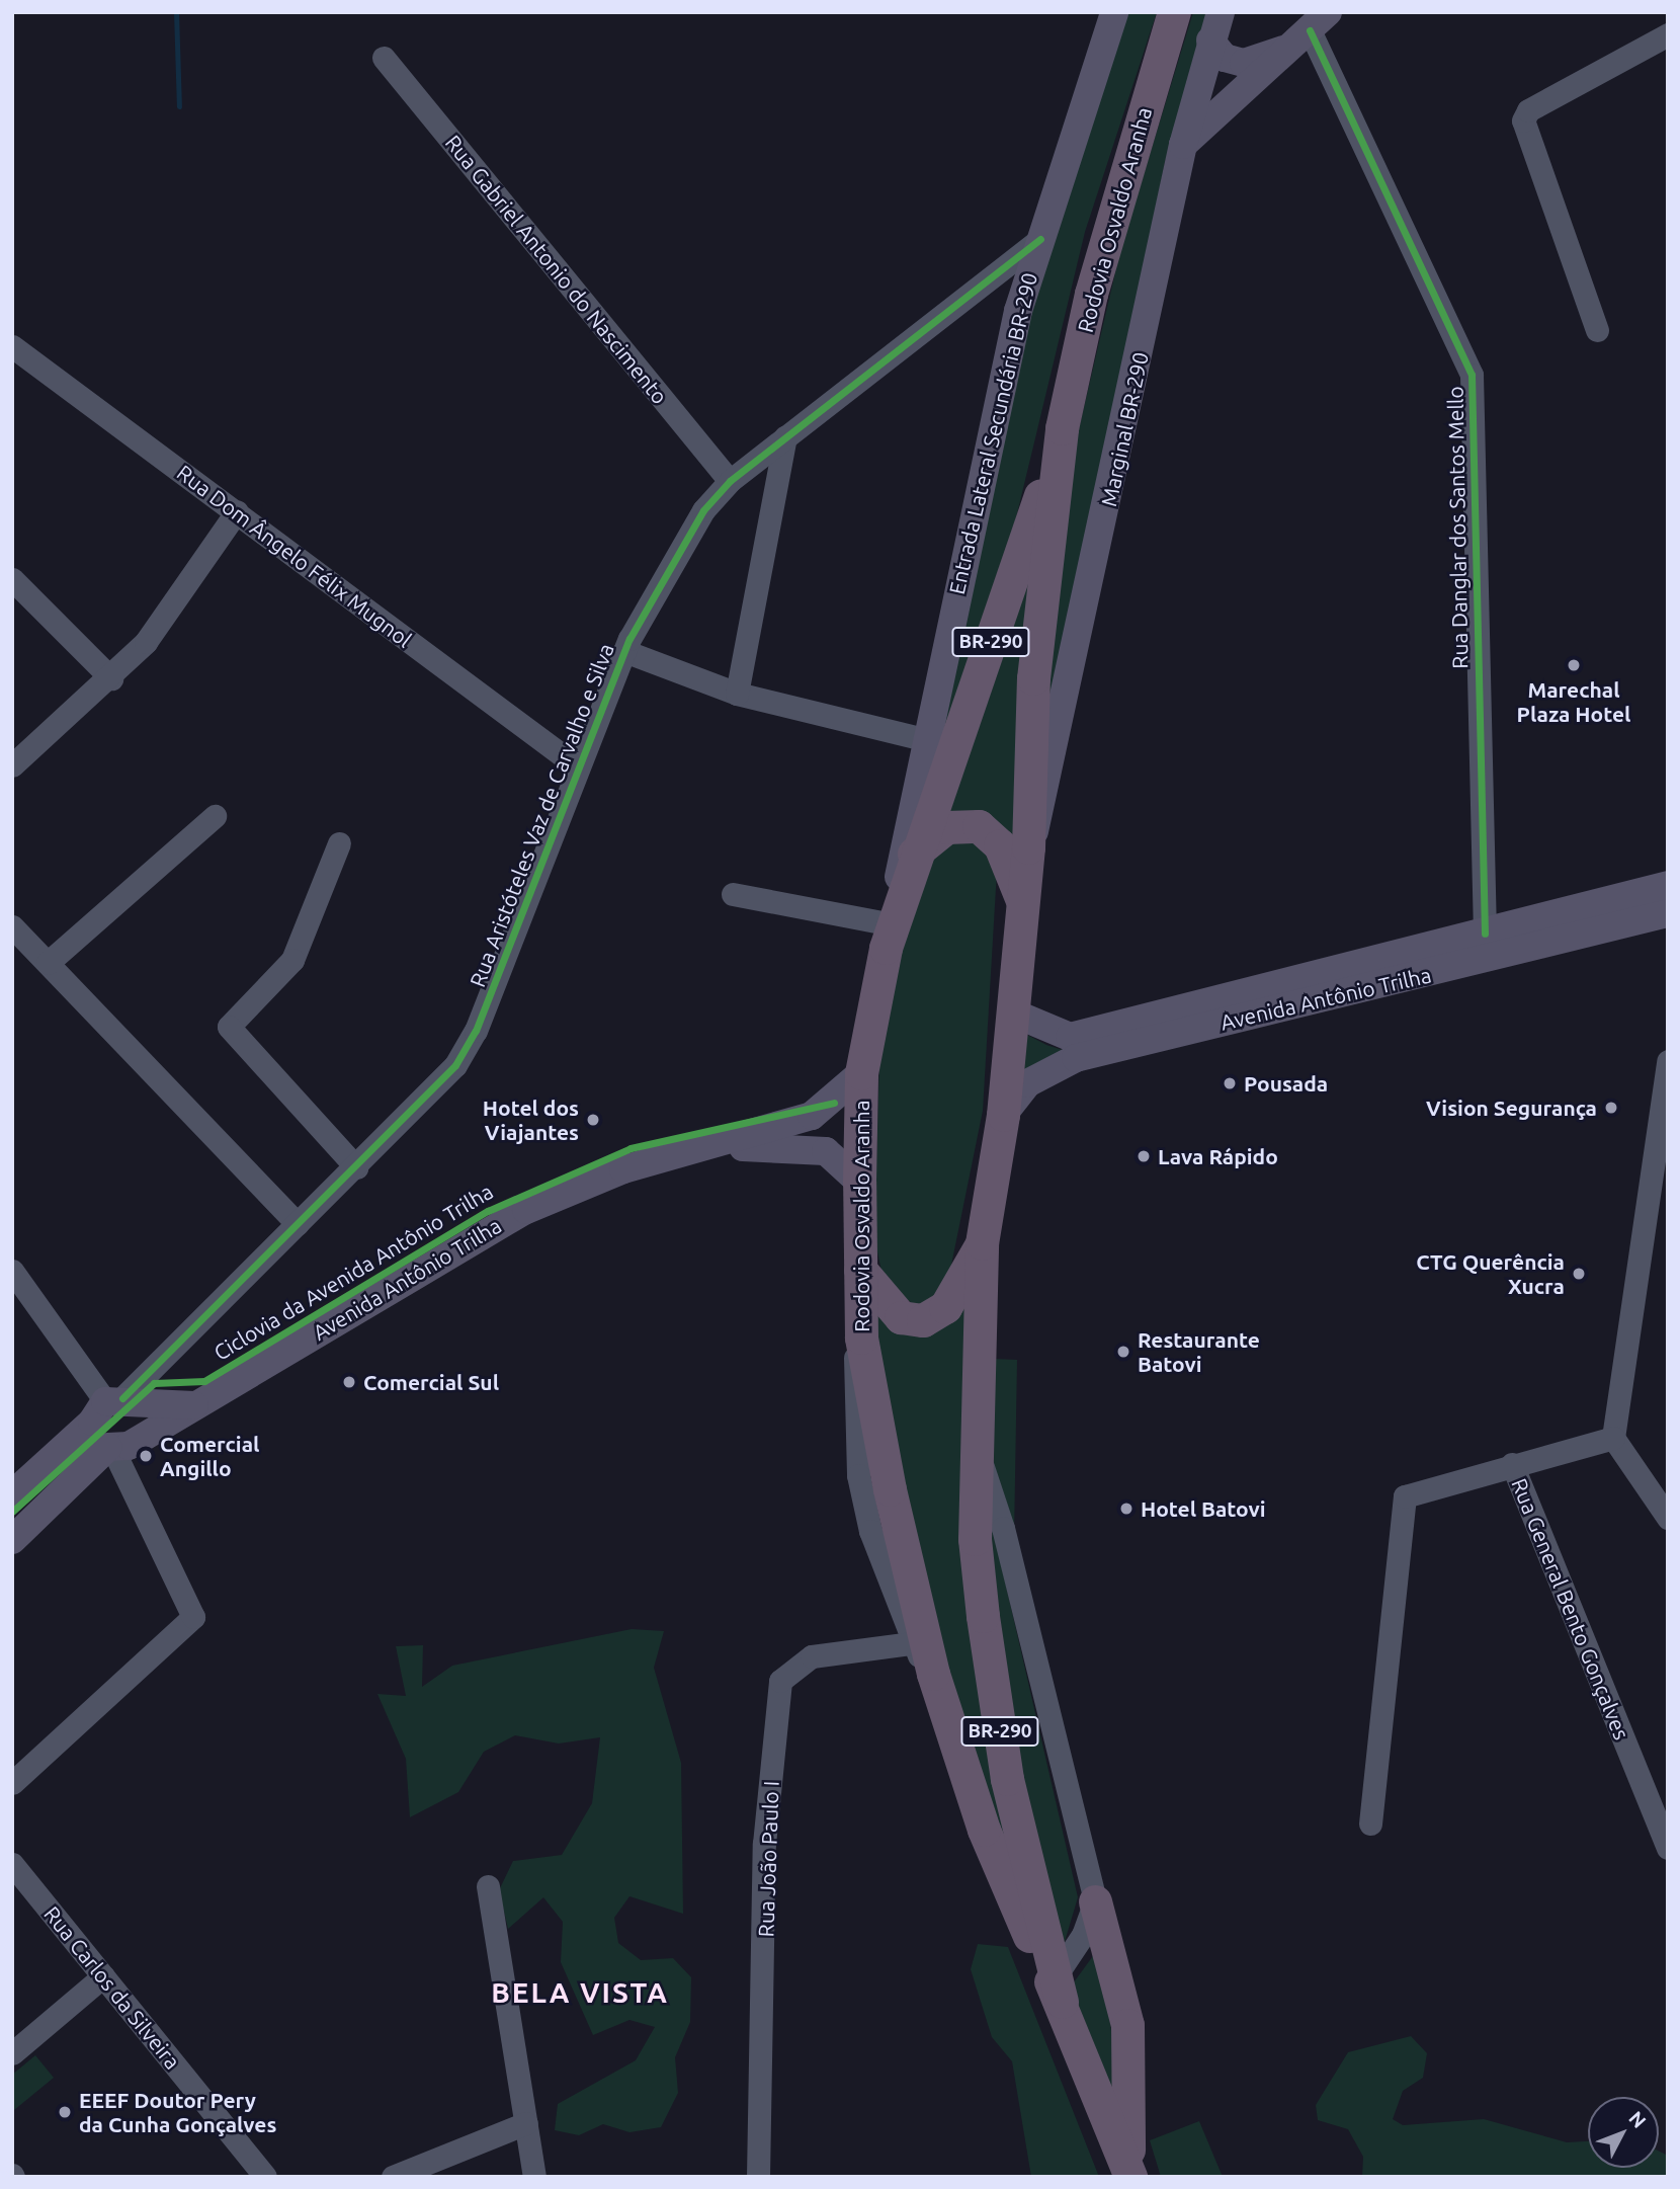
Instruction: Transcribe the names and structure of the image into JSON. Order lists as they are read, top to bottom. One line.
{"streets":{"highway":["Rodovia Osvaldo Aranha","BR-290"],"main road":["Marginal BR-290","Entrada Lateral Secundária BR-290","Avenida Antônio Trilha"],"street":["Rua Gabriel Antonio do Nascimento","Rua Danglar dos Santos Mello","Rua Dom Ângelo Félix Mugnol","Rua Aristóteles Vaz de Carvalho e Silva","Rua General Bento Gonçalves","Rua João Paulo I","Rua Carlos da Silveira"],"cycle path":["Ciclovia da Avenida Antônio Trilha"]},"crossings":[["Rodovia Osvaldo Aranha","Marginal BR-290"],["Rodovia Osvaldo Aranha","Entrada Lateral Secundária BR-290"],["Rodovia Osvaldo Aranha","BR-290"],["Rodovia Osvaldo Aranha","Avenida Antônio Trilha"],["Rua Gabriel Antonio do Nascimento","Rua Aristóteles Vaz de Carvalho e Silva"],["Entrada Lateral Secundária BR-290","Rua Aristóteles Vaz de Carvalho e Silva"],["Rua Danglar dos Santos Mello","Avenida Antônio Trilha"],["Rua Dom Ângelo Félix Mugnol","Rua Aristóteles Vaz de Carvalho e Silva"]],"districts":["BELA VISTA"],"places":["Marechal Plaza Hotel","Pousada","Vision Segurança","Hotel dos Viajantes","Lava Rápido","CTG Querência Xucra","Restaurante Batovi","Comercial Sul","Comercial Angillo","Hotel Batovi","EEEF Doutor Pery da Cunha Gonçalves"],"north":"top right"}
